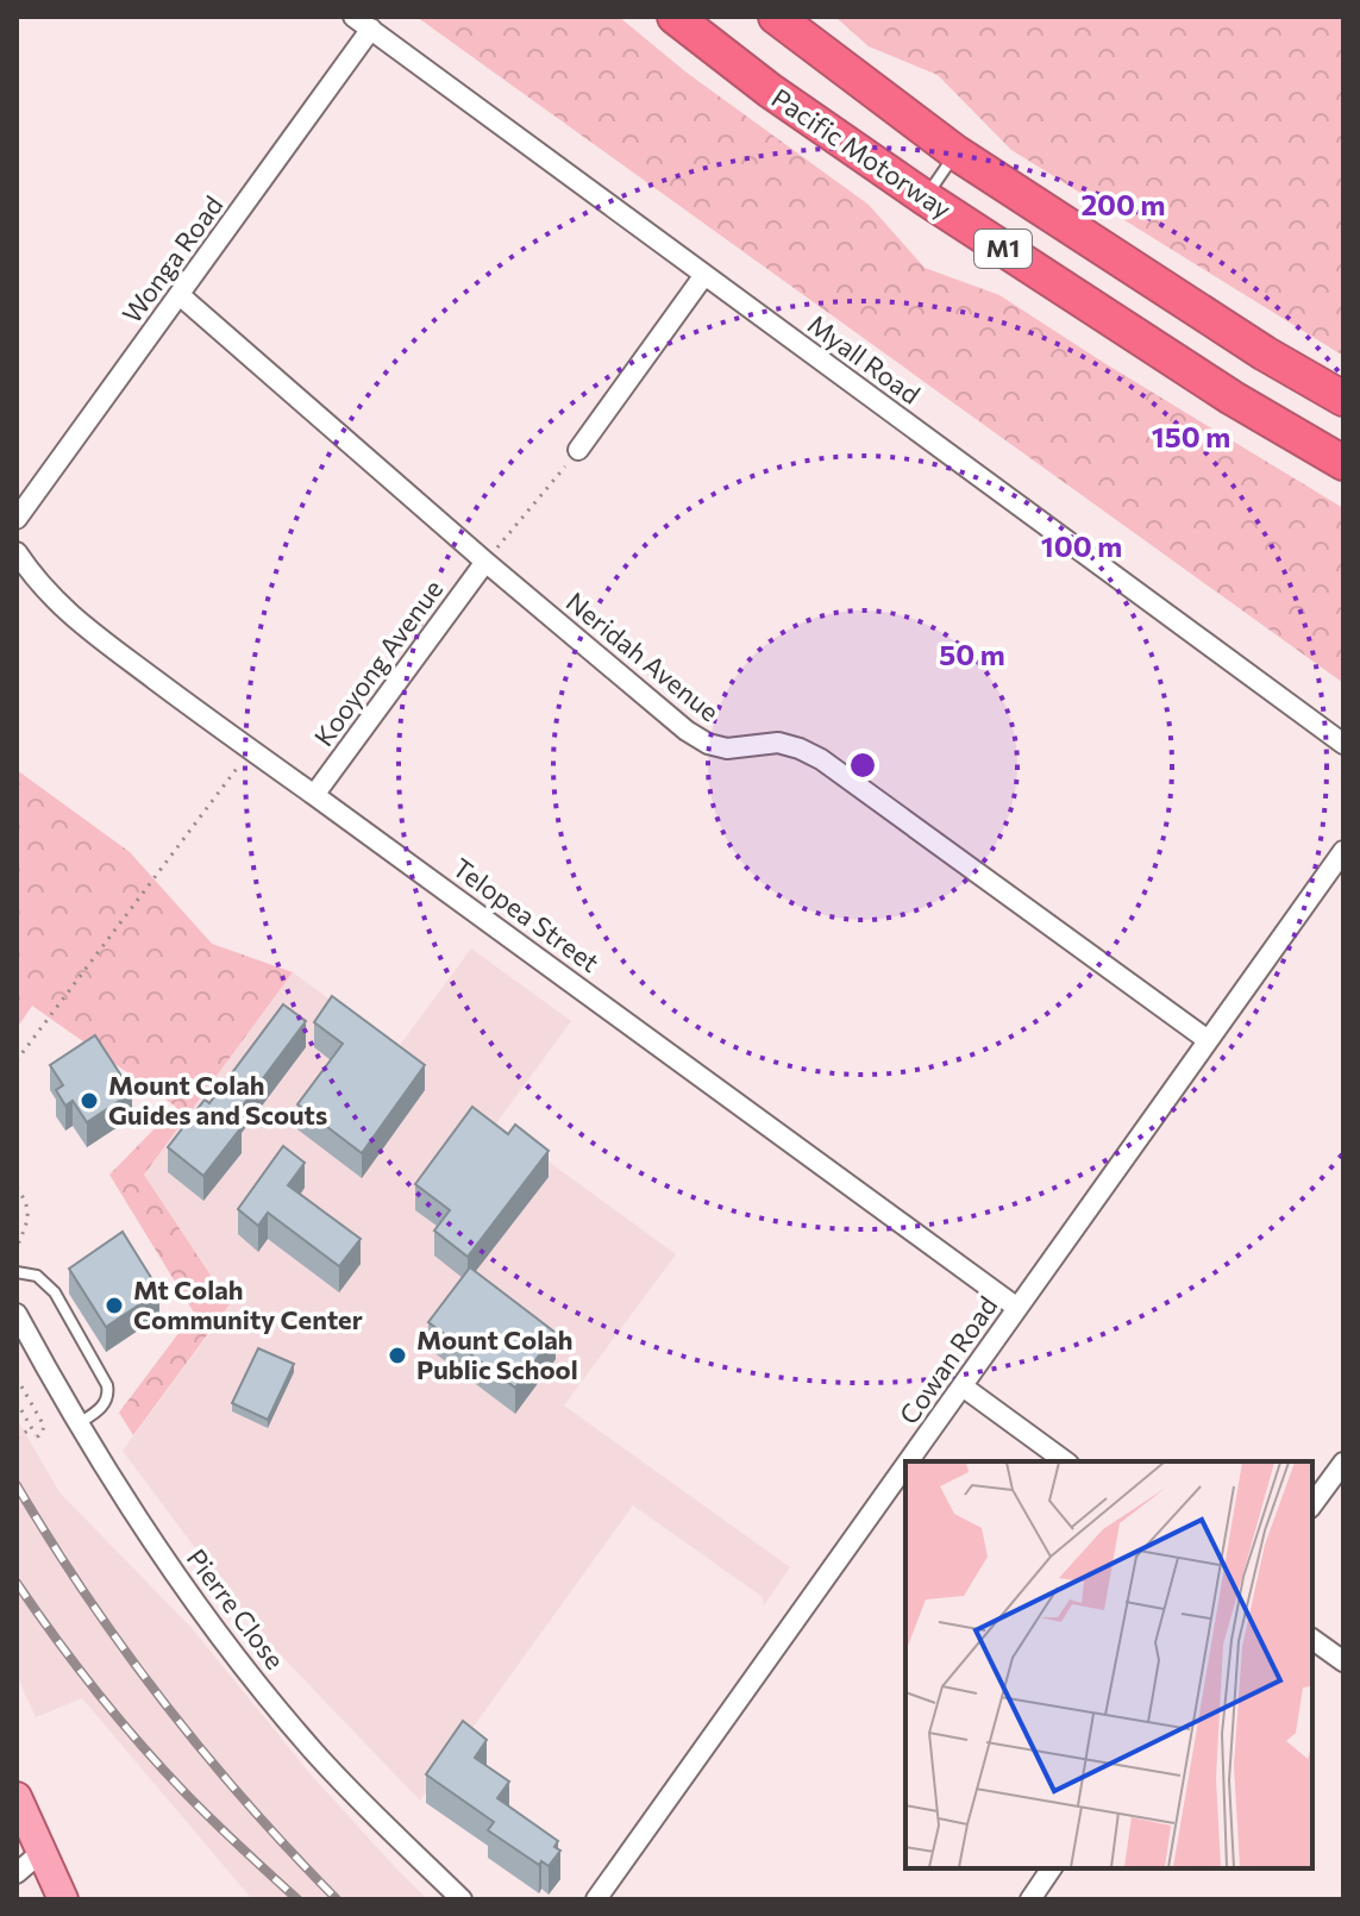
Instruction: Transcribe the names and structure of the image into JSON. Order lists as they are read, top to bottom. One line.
{"streets":{"highway":["Pacific Motorway","M1"],"street":["Wonga Road","Myall Road","Neridah Avenue","Kooyong Avenue","Telopea Street","Cowan Road","Pierre Close"]},"crossings":[["Wonga Road","Myall Road"],["Wonga Road","Neridah Avenue"],["Neridah Avenue","Kooyong Avenue"],["Neridah Avenue","Cowan Road"],["Kooyong Avenue","Telopea Street"],["Telopea Street","Cowan Road"]],"places":["Mount Colah Guides and Scouts","Mt Colah Community Center","Mount Colah Public School"],"rings":["200 m","150 m","100 m","50 m"]}
